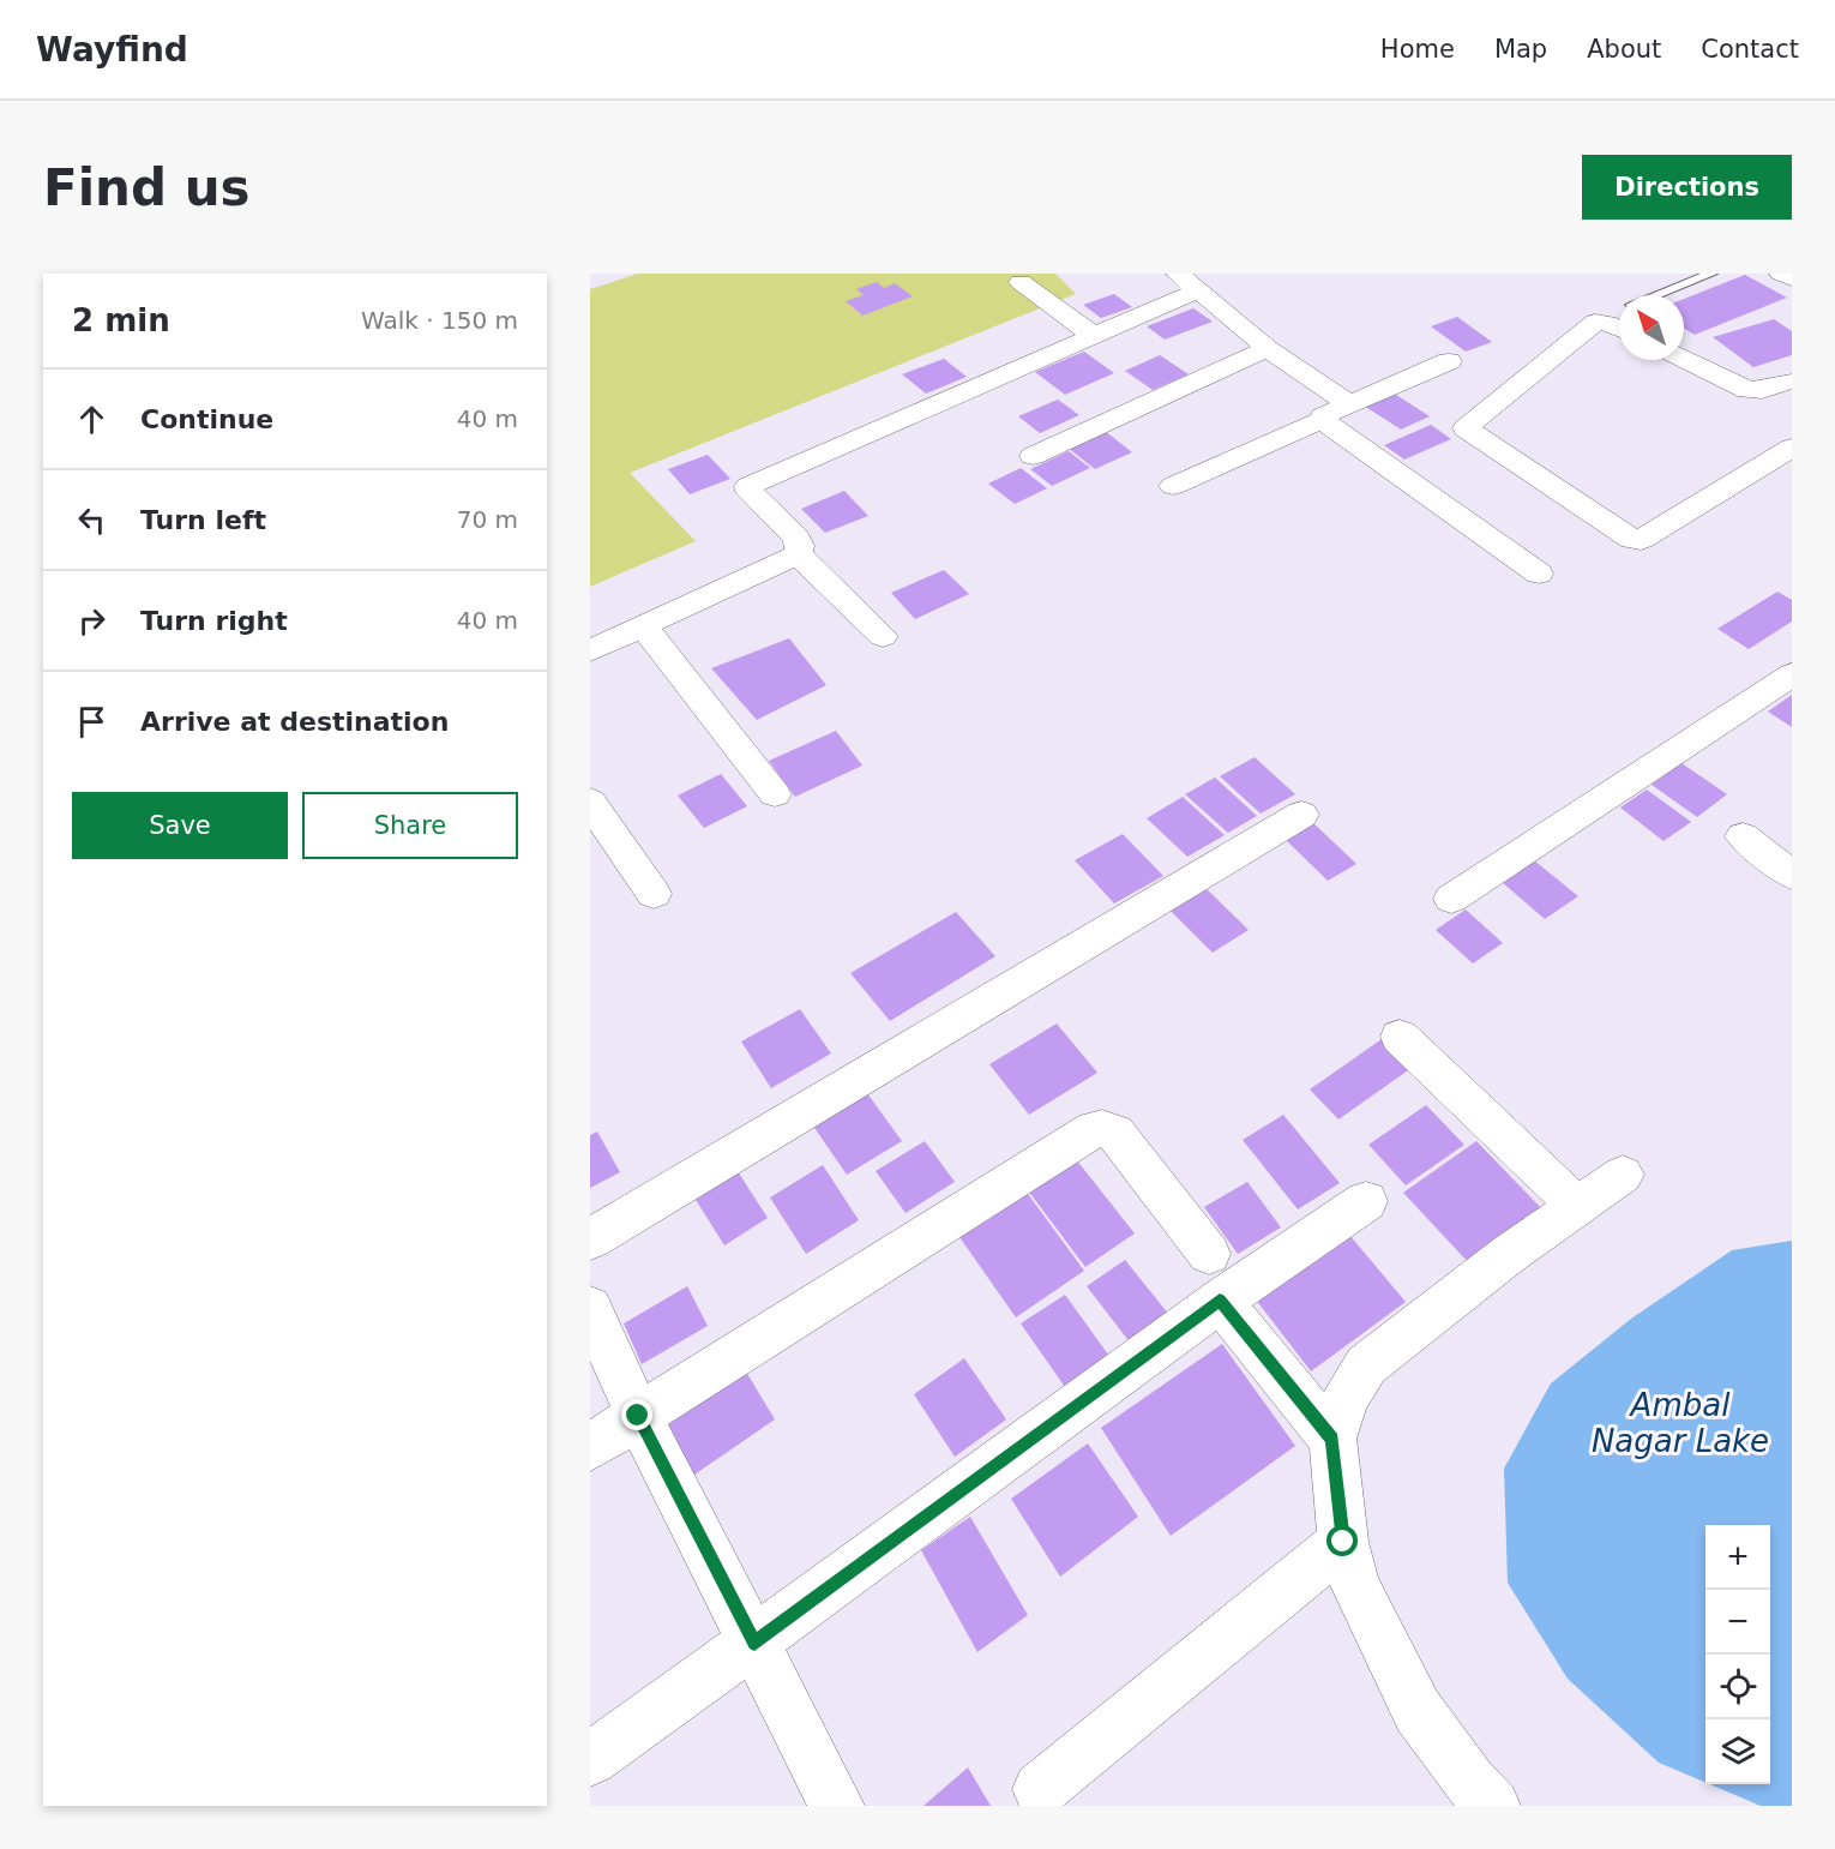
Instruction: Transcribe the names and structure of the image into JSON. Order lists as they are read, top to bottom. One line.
{"water":["Ambal Nagar Lake"],"north":"top left","page":{"header":"Wayfind","nav":["Home","Map","About","Contact"],"buttons":["Directions",["Save","Share"]],"title":"Find us","heading":["2 min","Walk · 150 m"],"list":[["Continue","40 m"],["Turn left","70 m"],["Turn right","40 m"],"Arrive at destination"],"map_buttons":["+","−"]}}
